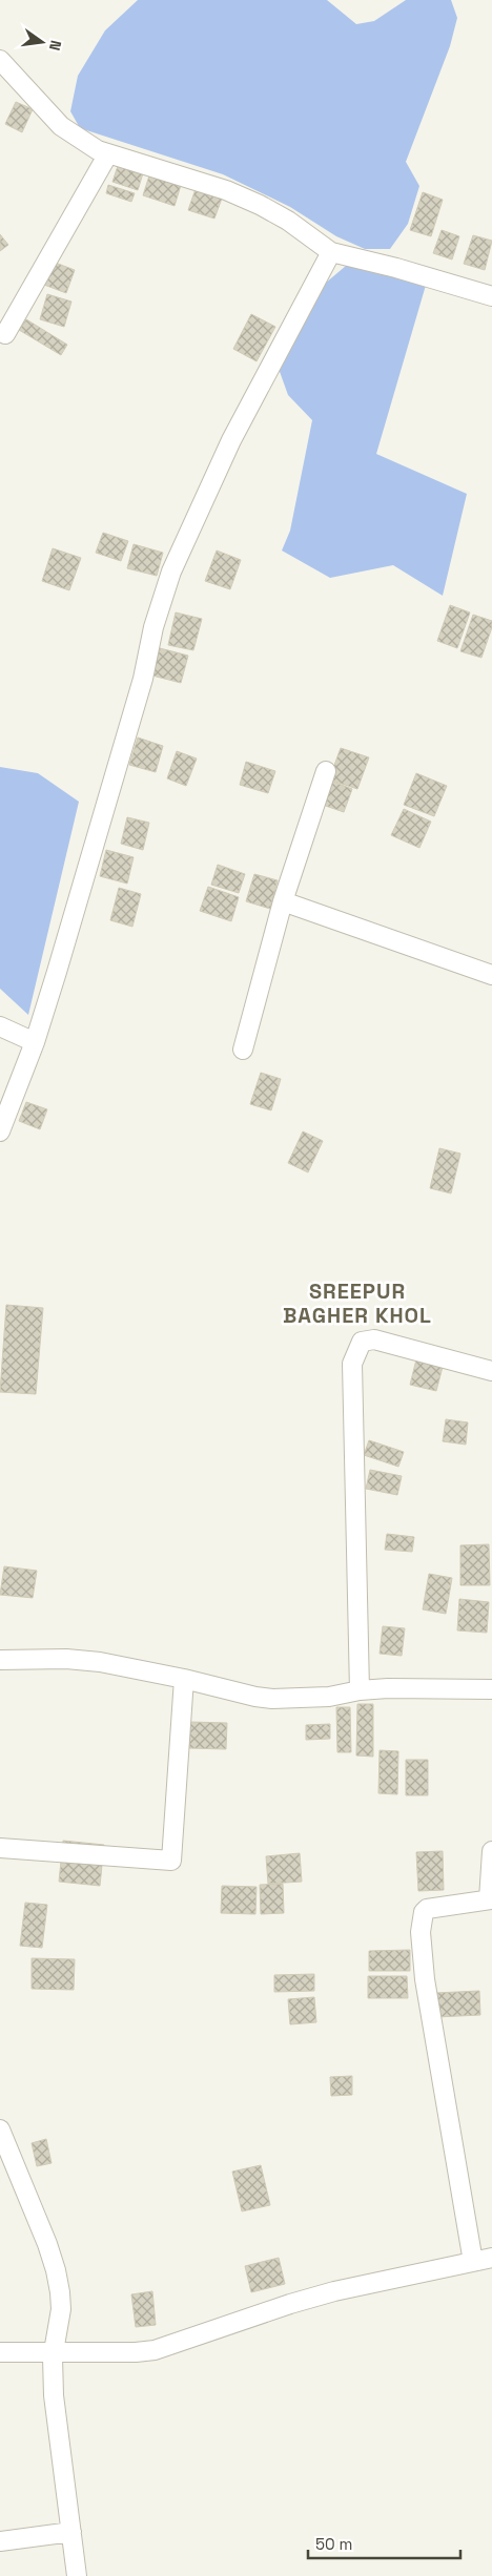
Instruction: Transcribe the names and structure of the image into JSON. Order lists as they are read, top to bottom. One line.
{"districts":["SREEPUR BAGHER KHOL"],"scale_bar":"50 m","north":"right"}
